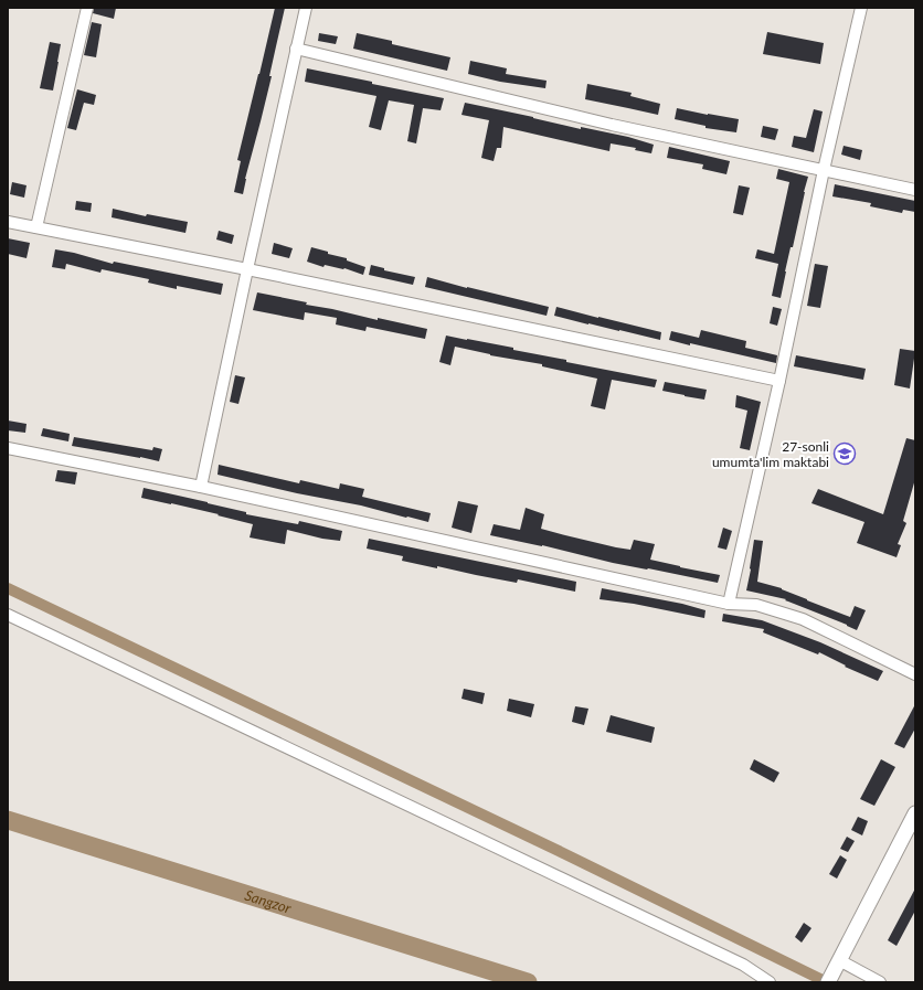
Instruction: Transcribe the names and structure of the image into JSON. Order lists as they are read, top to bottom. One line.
{"water":["Sangzor"],"places":{"school or university":["27-sonli umumta'lim maktabi"]}}
